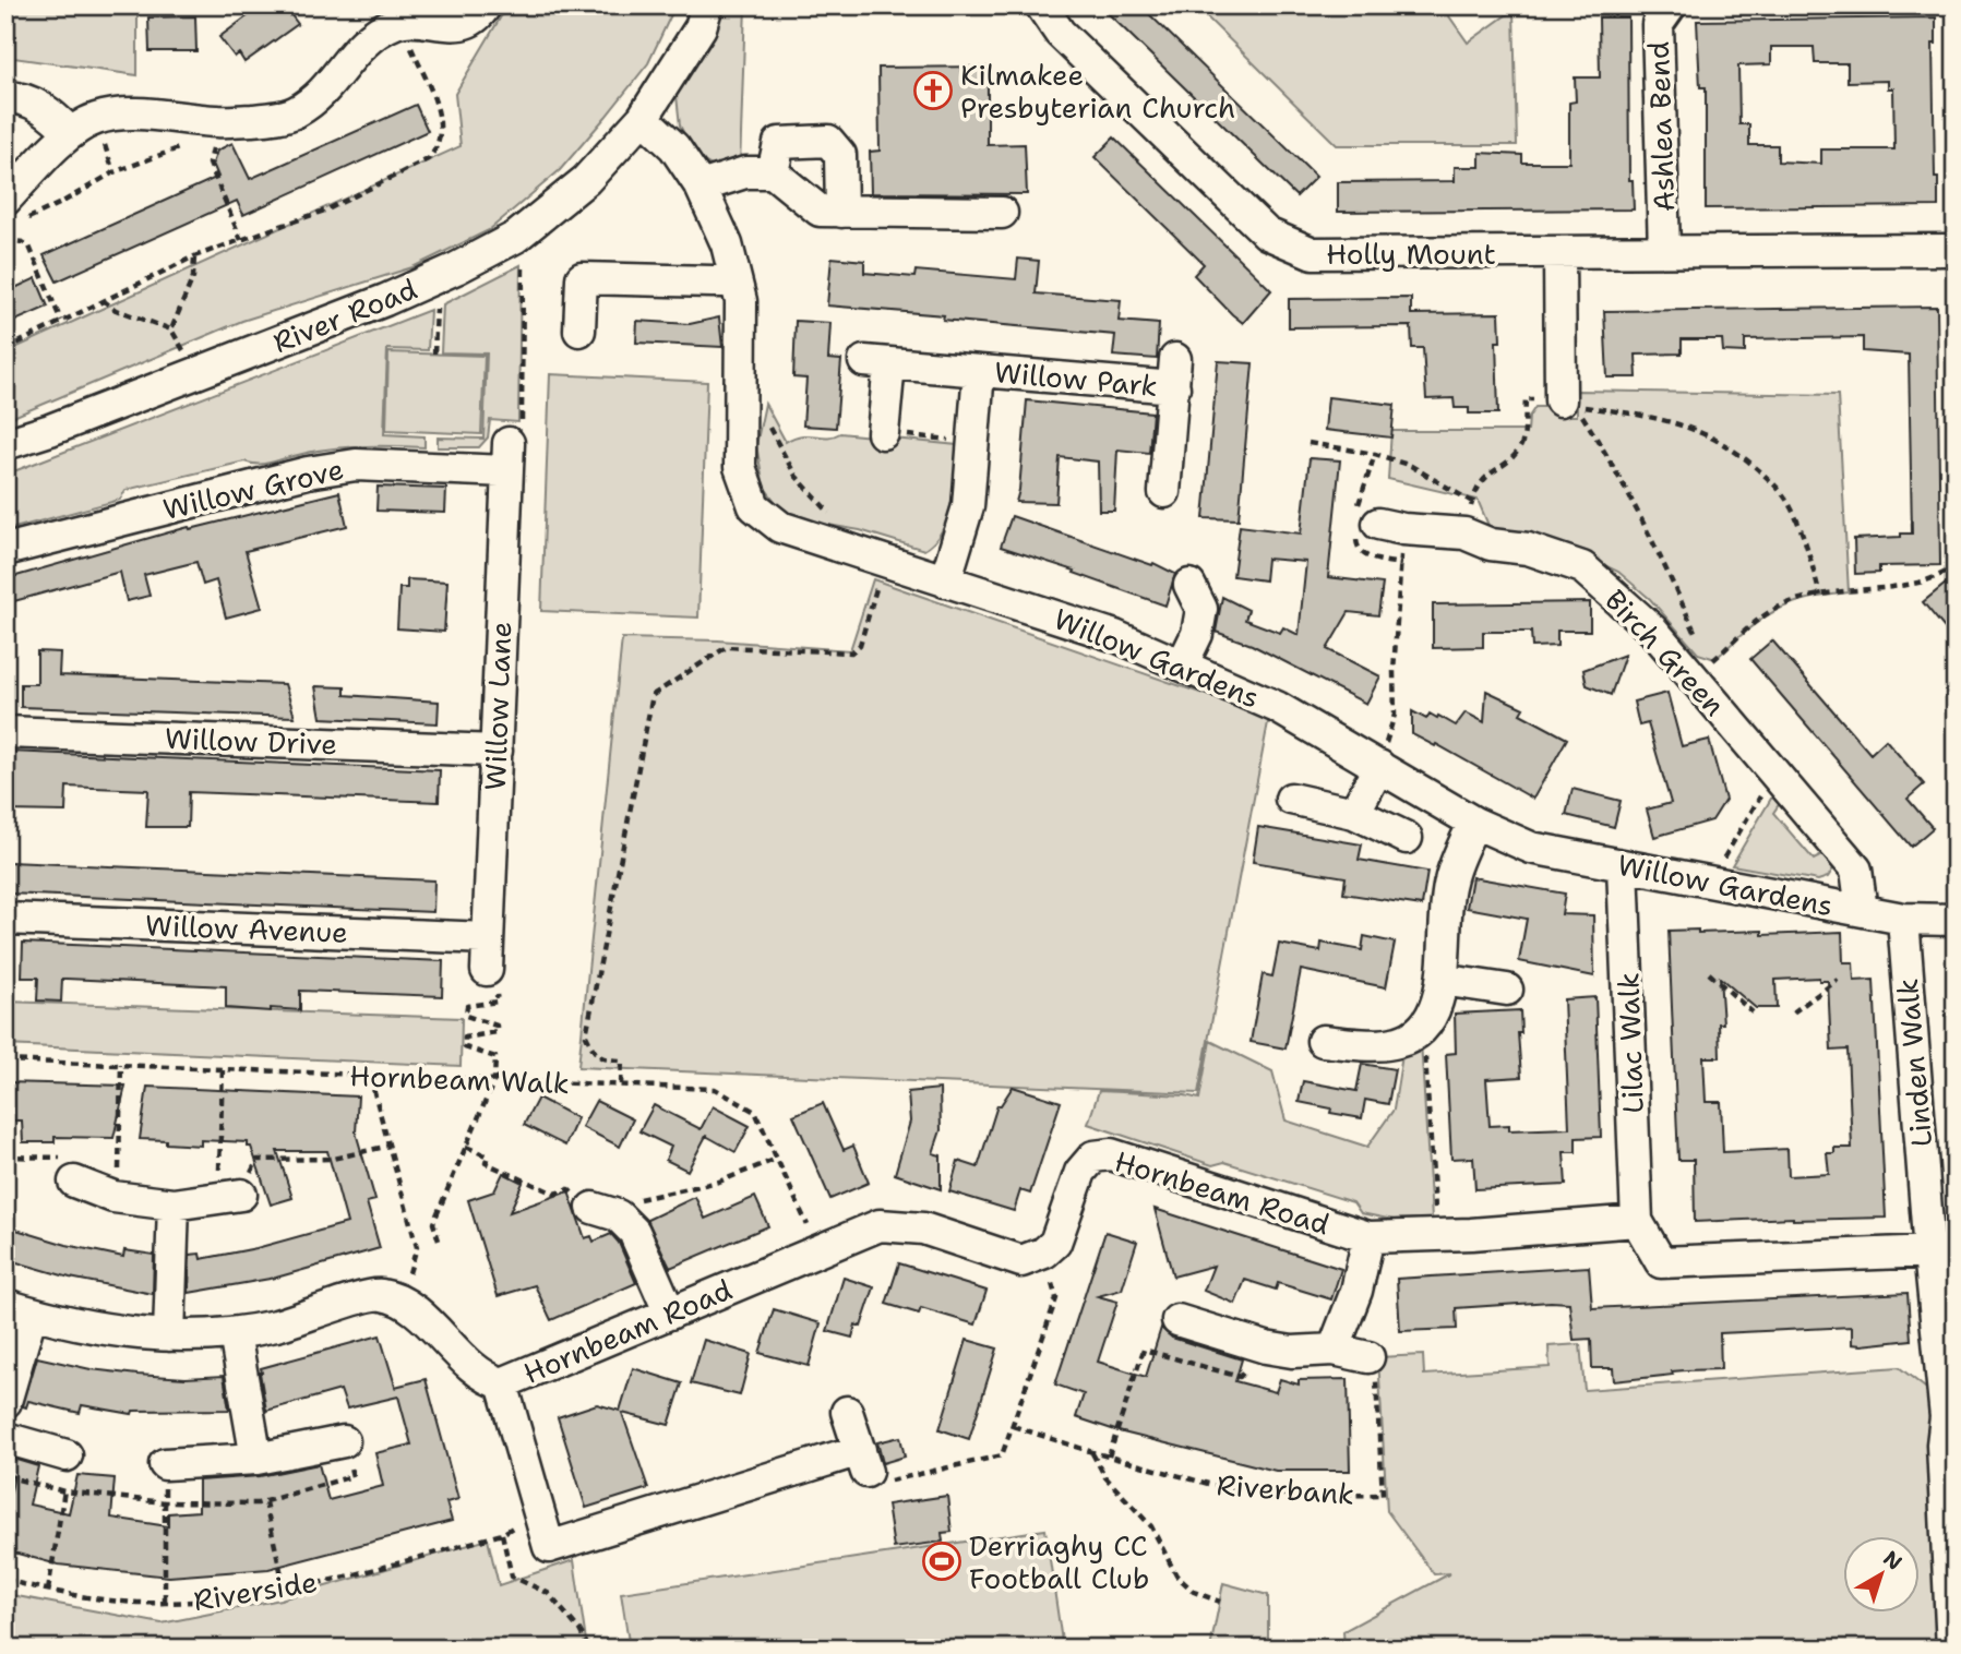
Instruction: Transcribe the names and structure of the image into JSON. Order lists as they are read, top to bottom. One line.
{"streets":{"street":["Ashlea Bend","Holly Mount","River Road","Willow Park","Willow Grove","Birch Green","Willow Gardens","Willow Lane","Willow Drive","Willow Avenue","Lilac Walk","Linden Walk","Hornbeam Road"],"path":["Hornbeam Walk","Riverbank","Riverside"]},"crossings":[["Ashlea Bend","Holly Mount"],["River Road","Willow Gardens"],["Willow Park","Willow Gardens"],["Willow Grove","Willow Lane"],["Birch Green","Willow Gardens"],["Willow Gardens","Lilac Walk"],["Willow Gardens","Linden Walk"],["Willow Lane","Willow Drive"],["Willow Lane","Willow Avenue"],["Lilac Walk","Linden Walk"],["Hornbeam Walk","Hornbeam Road"]],"places":{"church":["Kilmakee Presbyterian Church"],"sports":["Derriaghy CC Football Club"]},"north":"top right"}
